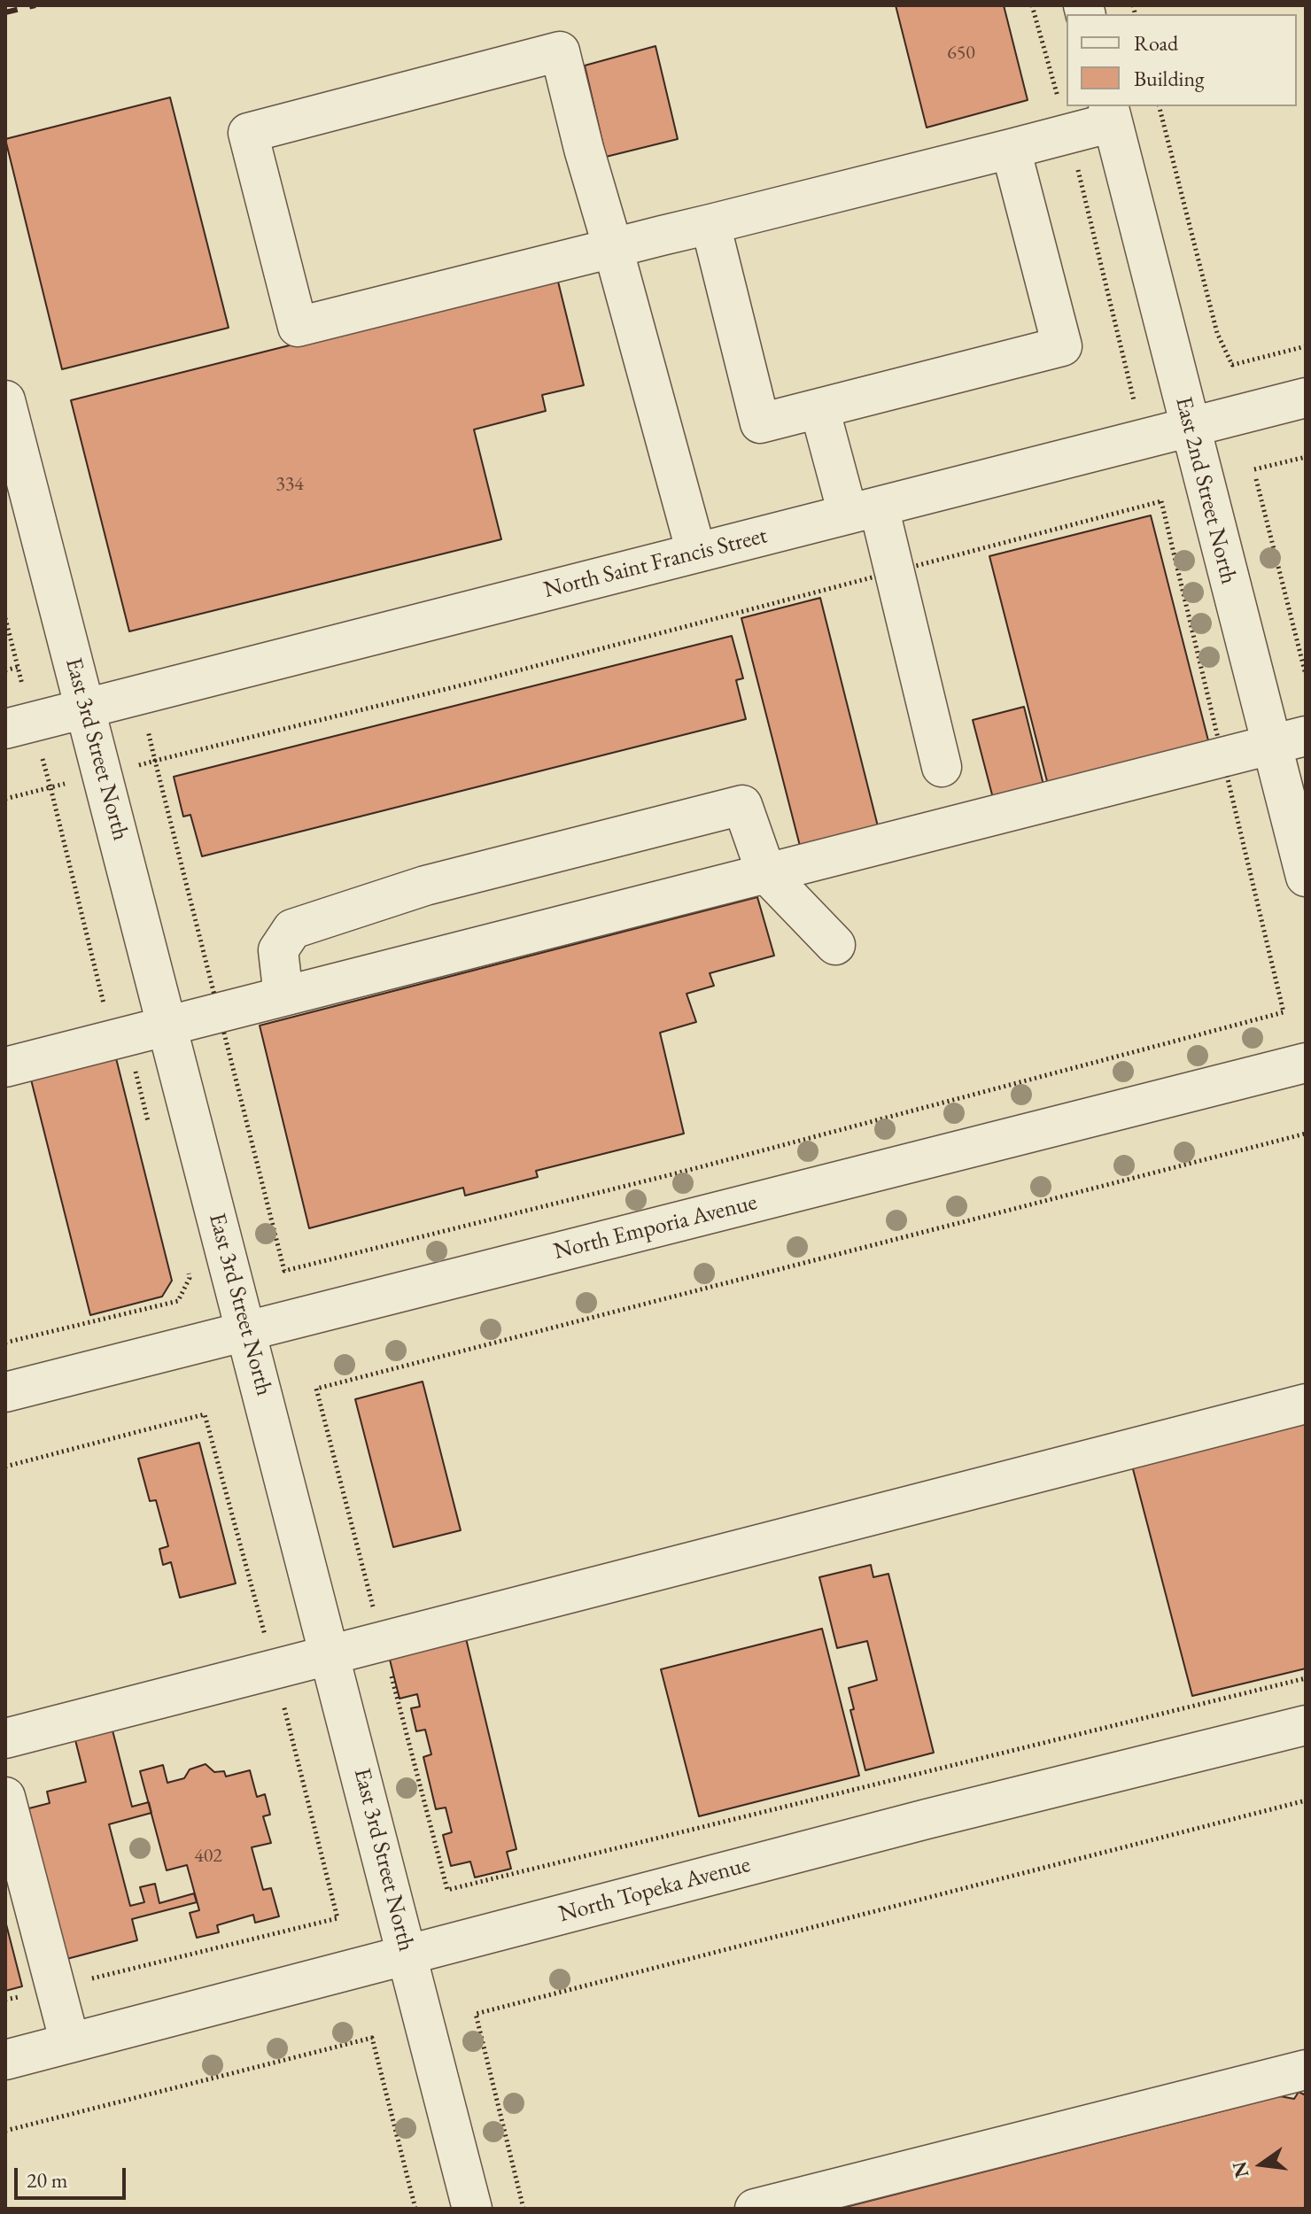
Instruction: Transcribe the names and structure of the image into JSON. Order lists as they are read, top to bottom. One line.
{"streets":{"street":["East 2nd Street North","North Saint Francis Street","East 3rd Street North","North Emporia Avenue","North Topeka Avenue"]},"crossings":[["East 2nd Street North","North Saint Francis Street"],["North Saint Francis Street","East 3rd Street North"],["East 3rd Street North","North Emporia Avenue"],["East 3rd Street North","North Topeka Avenue"]],"house_numbers":["650","334","402"],"legend":["Road","Building"],"scale_bar":"20 m","north":"left"}
